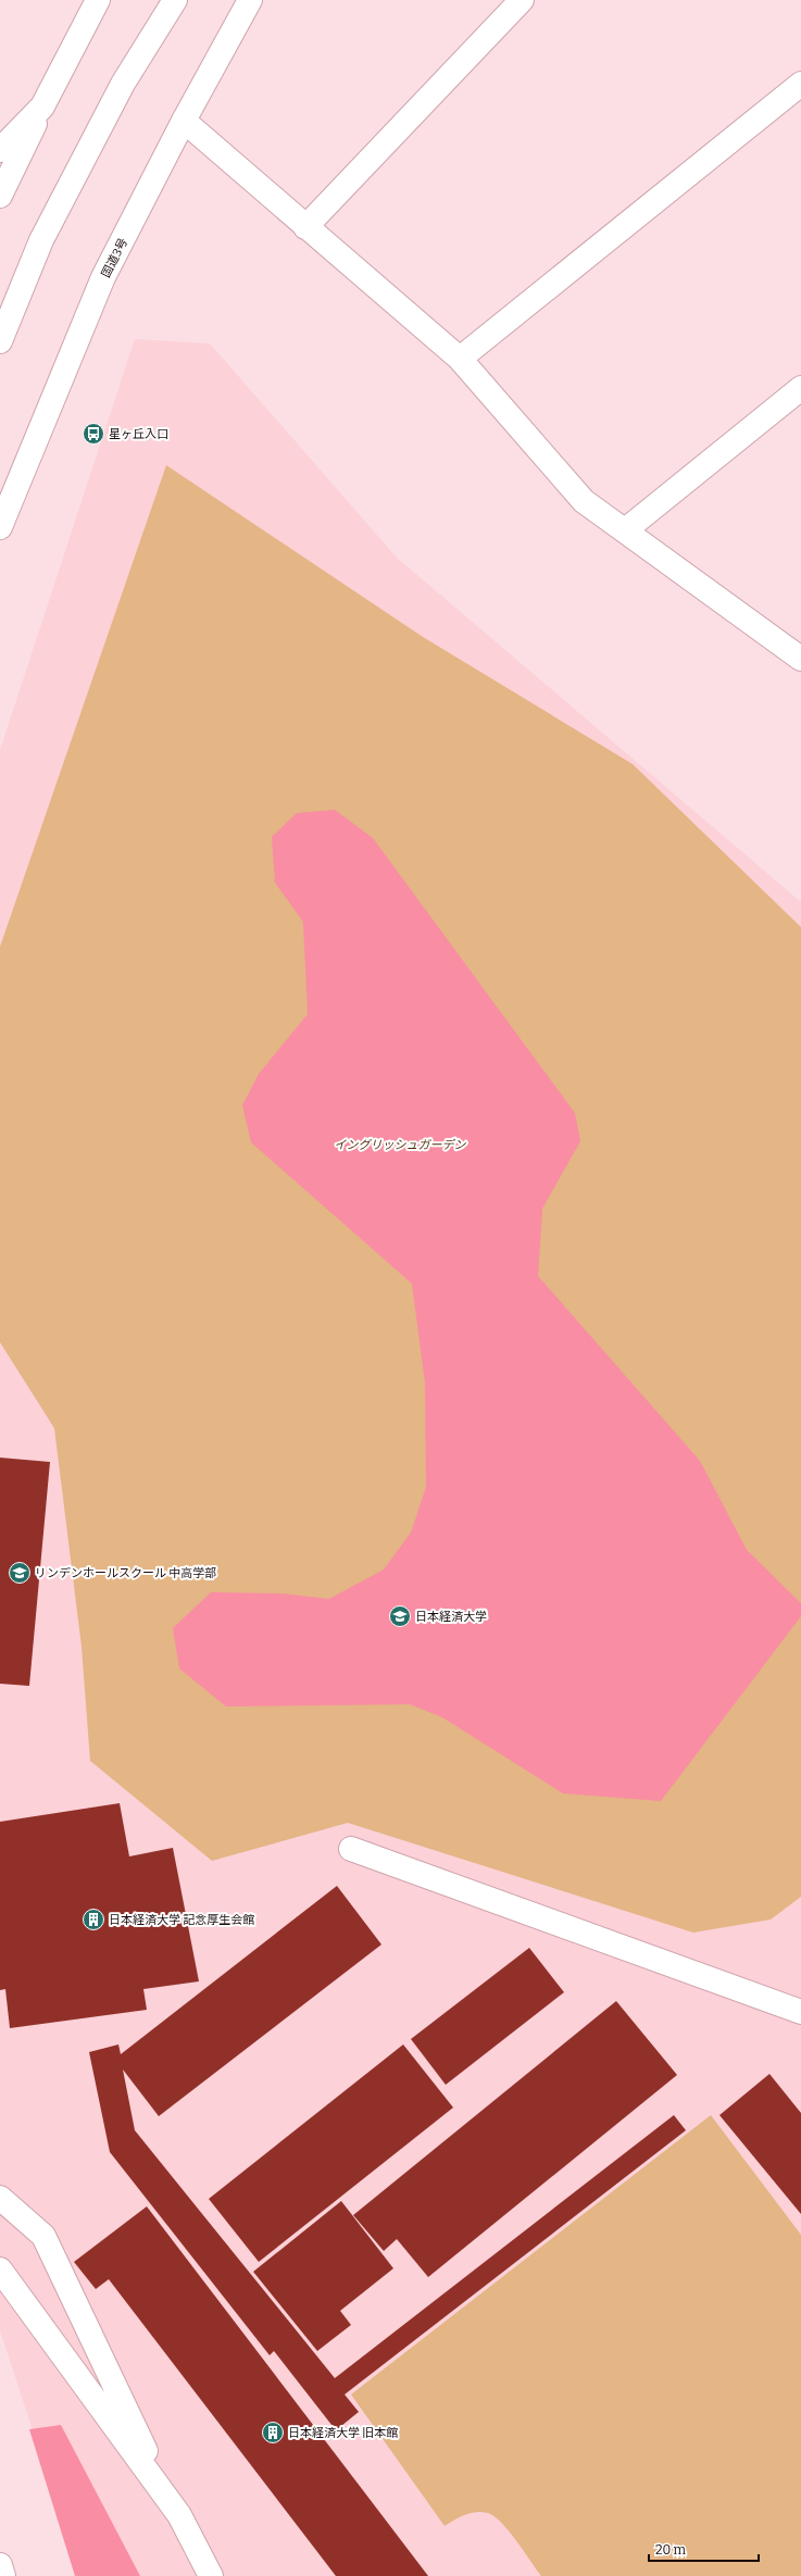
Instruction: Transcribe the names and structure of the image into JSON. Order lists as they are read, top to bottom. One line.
{"streets":{"main road":["国道3号"]},"parks":["イングリッシュガーデン"],"places":{"bus stop":["星ヶ丘入口"],"school or university":["リンデンホールスクール 中高学部","日本経済大学"],"building":["日本経済大学 記念厚生会館","日本経済大学 旧本館"]},"scale_bar":"20 m"}
